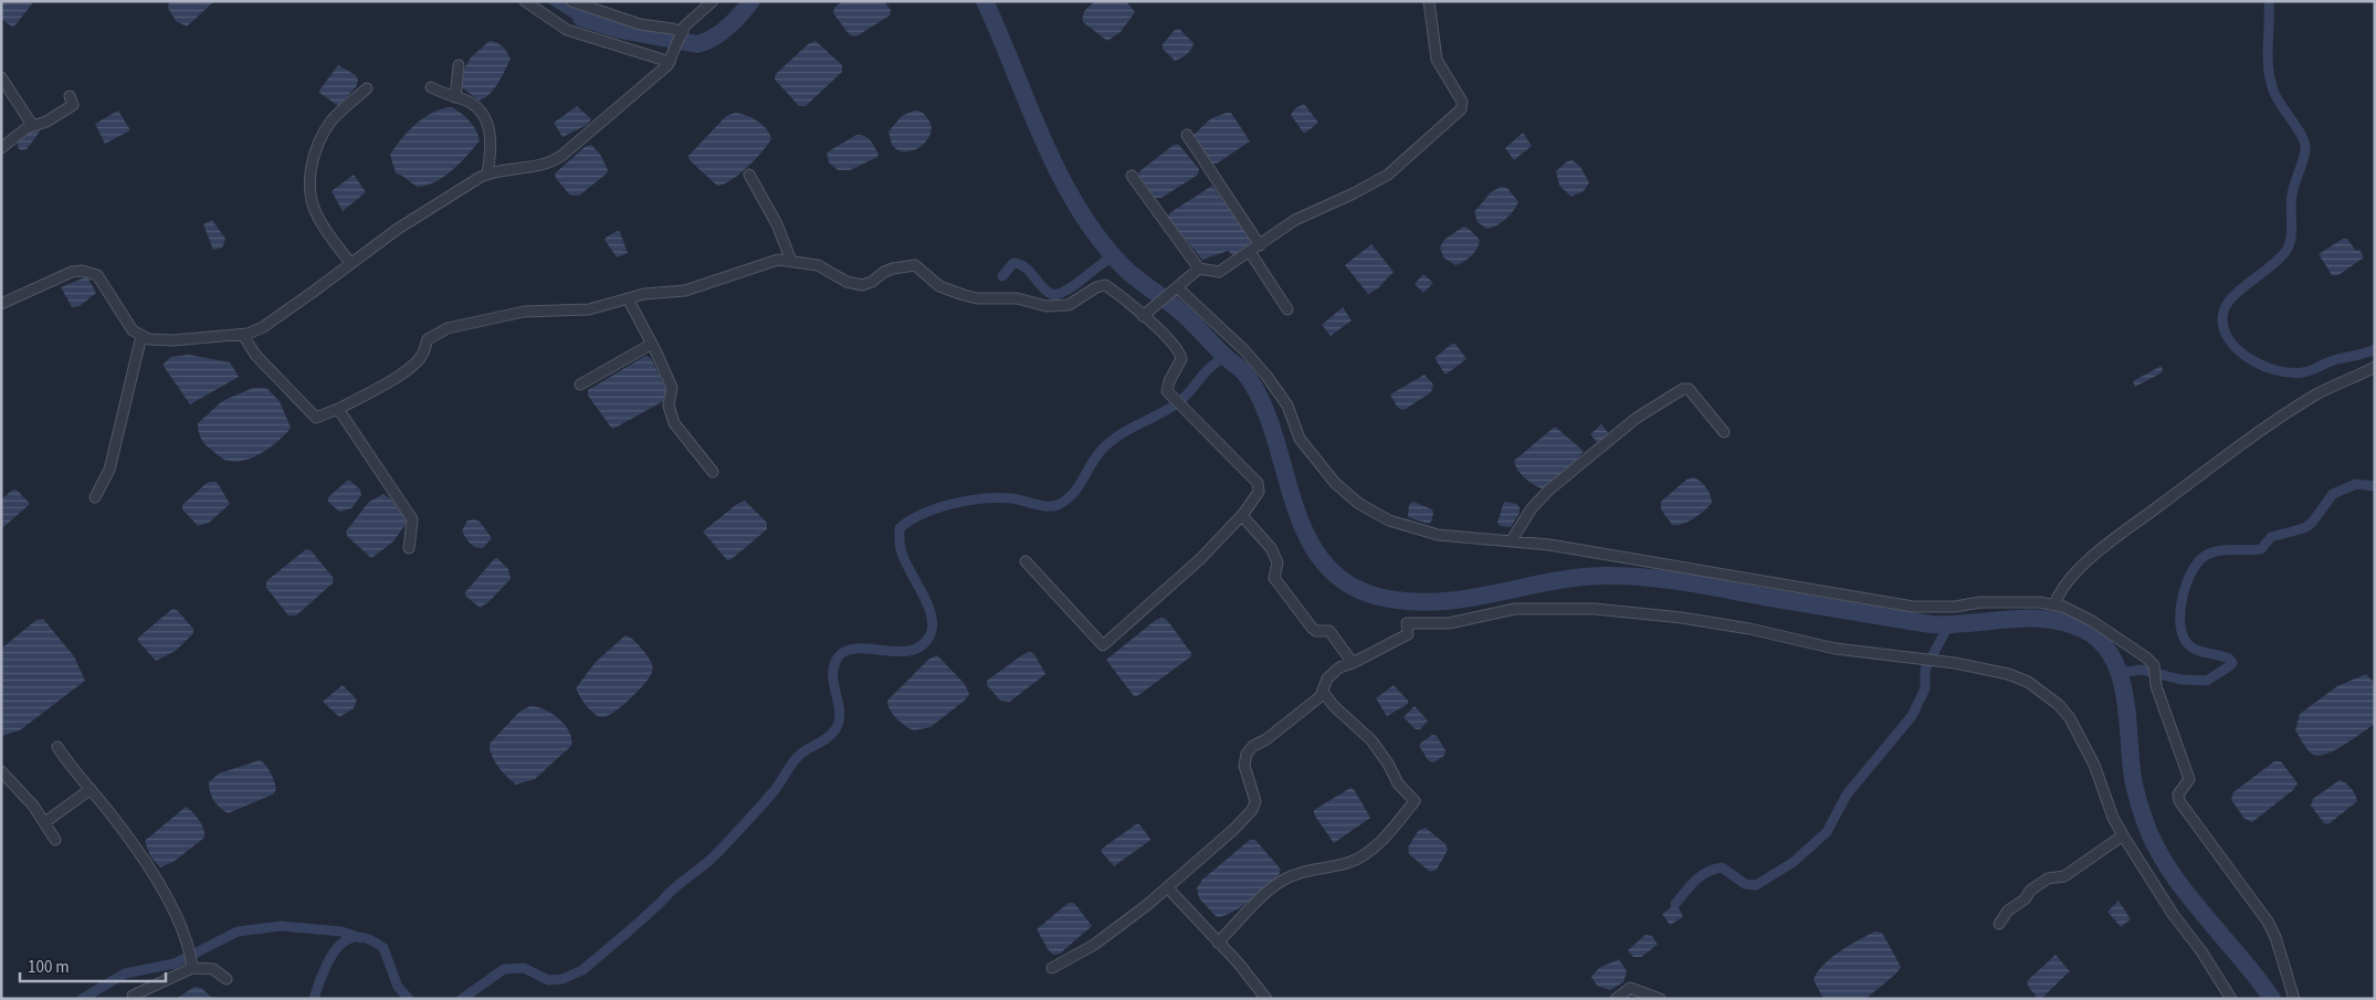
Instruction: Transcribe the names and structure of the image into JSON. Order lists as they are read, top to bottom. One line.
{"scale_bar":"100 m"}
